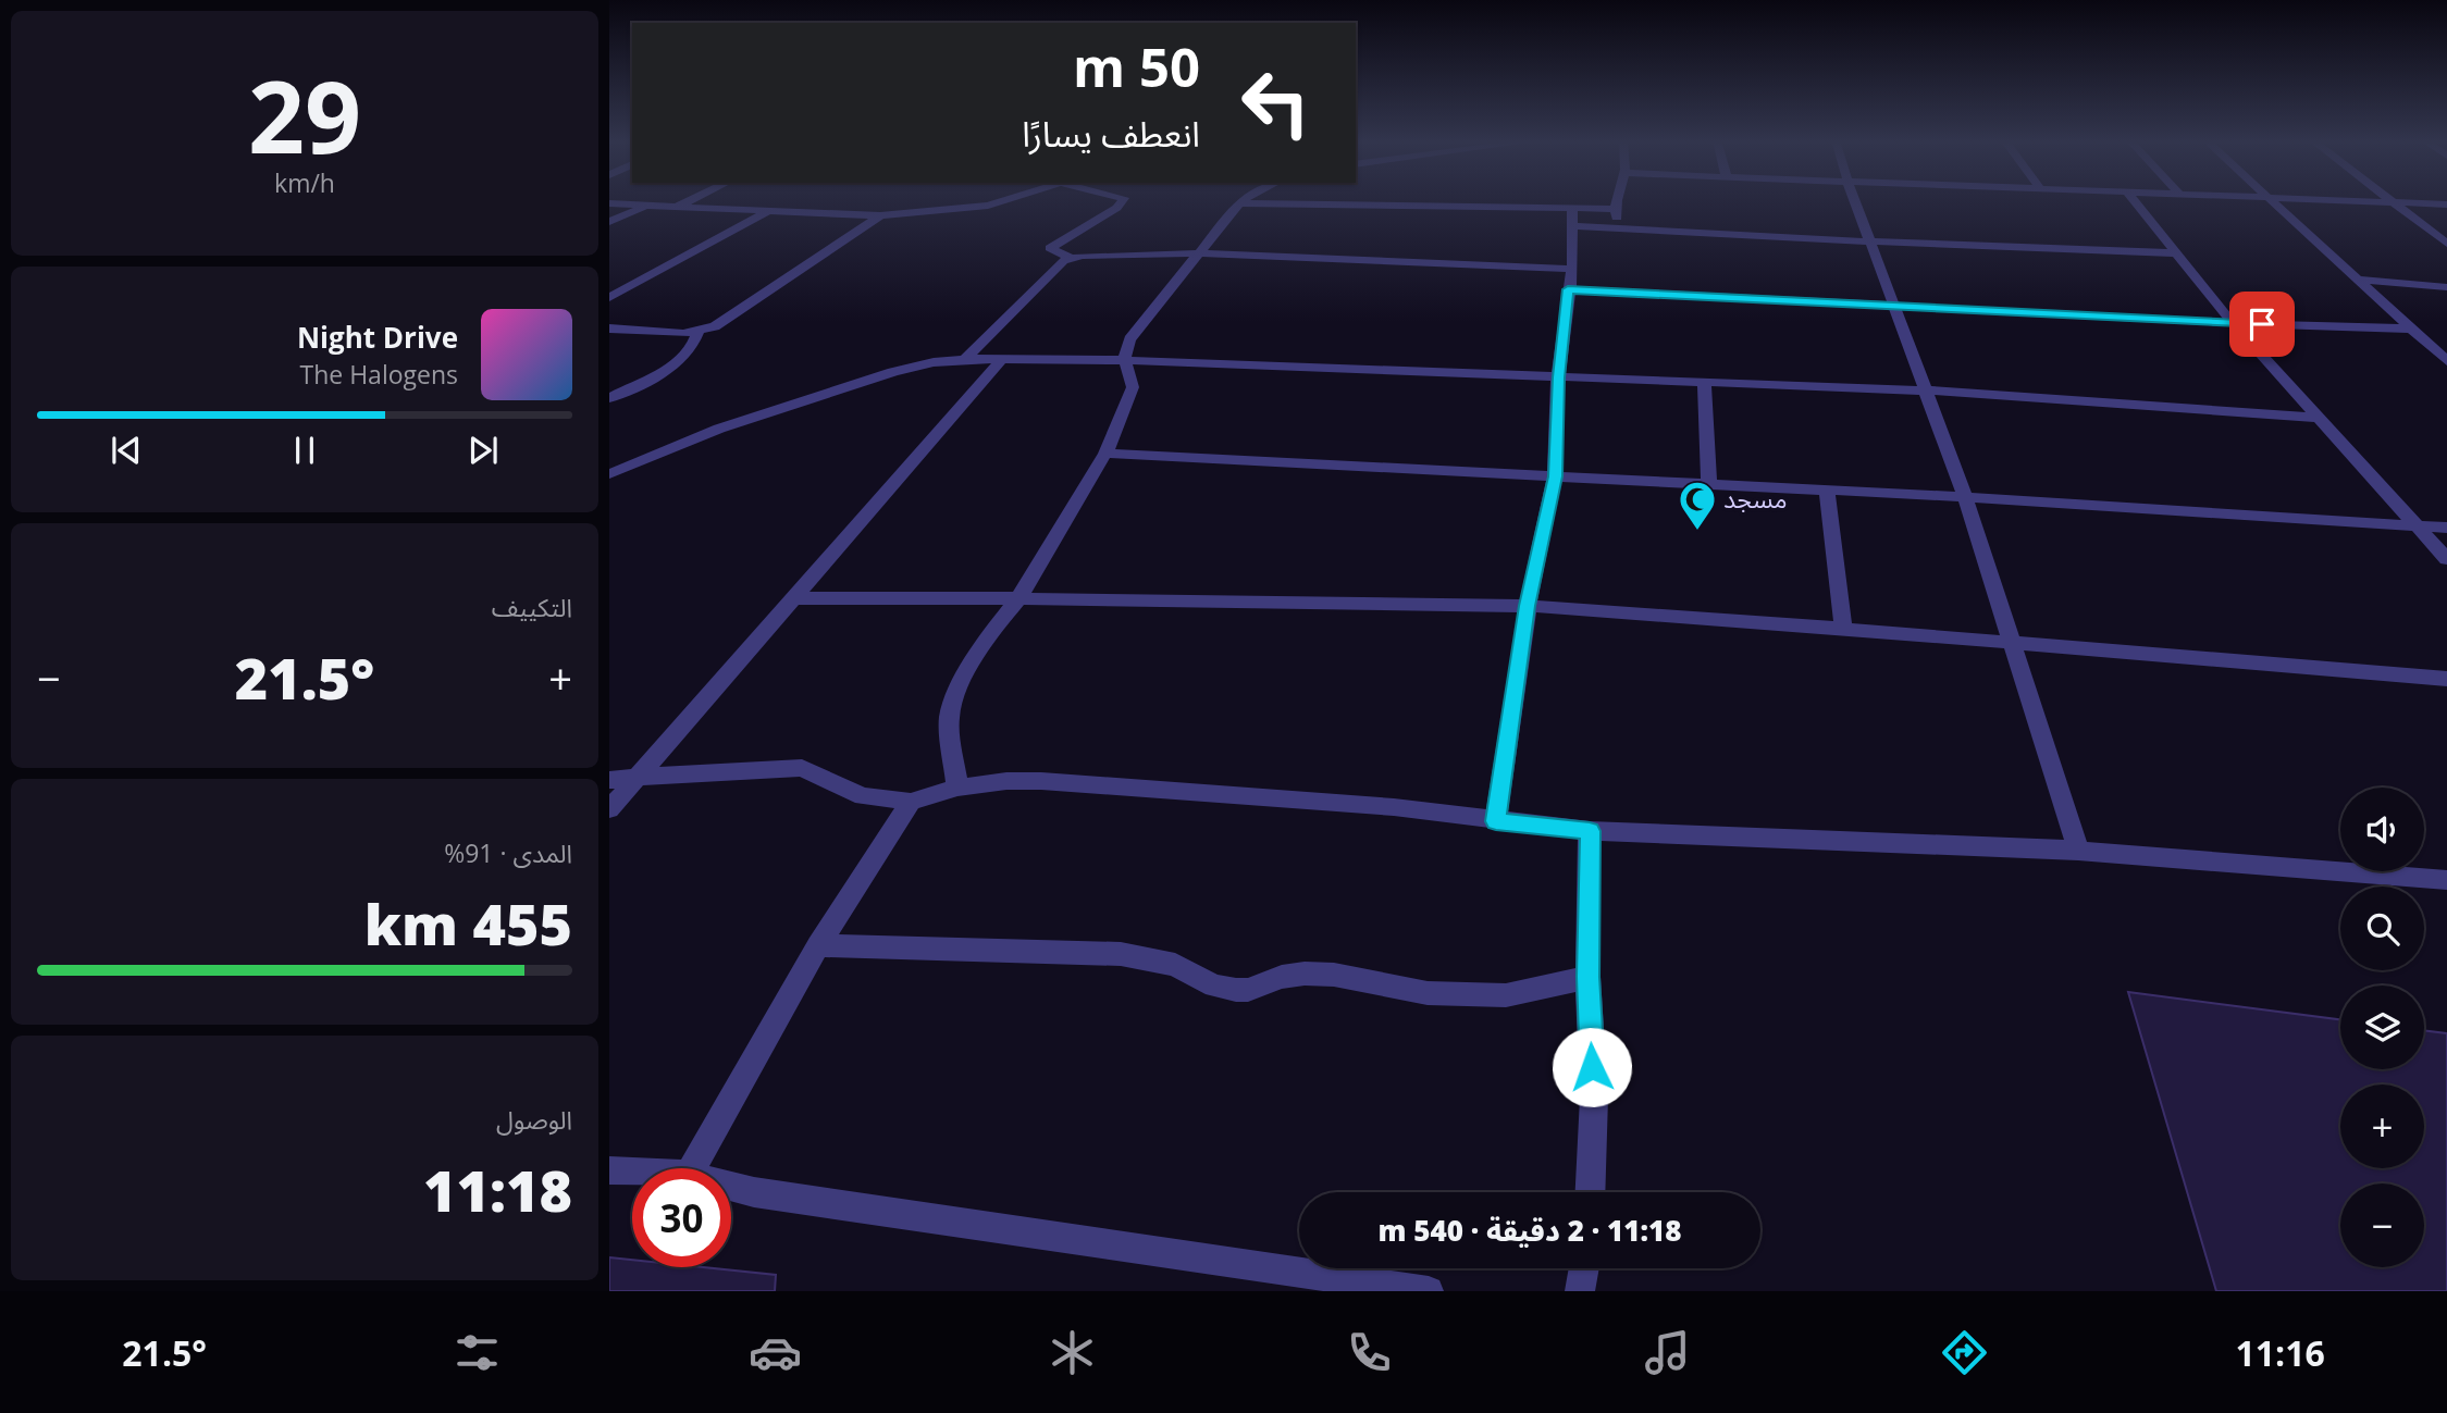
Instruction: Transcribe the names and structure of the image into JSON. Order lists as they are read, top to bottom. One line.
{"places":{"mosque":["مسجد"]},"page":{"tile":[["29","km/h"],"التكييف",["المدى · 91%","455 km"],["الوصول","11:18"]],"turn":["50 m","انعطف يسارًا"],"song":["Night Drive","The Halogens"],"heat":["−","21.5°","+"],"map_buttons":["+","−"],"limit":"30","trip":"11:18 · 2 دقيقة · 540 m","tabs":["11:16","21.5°"]}}
